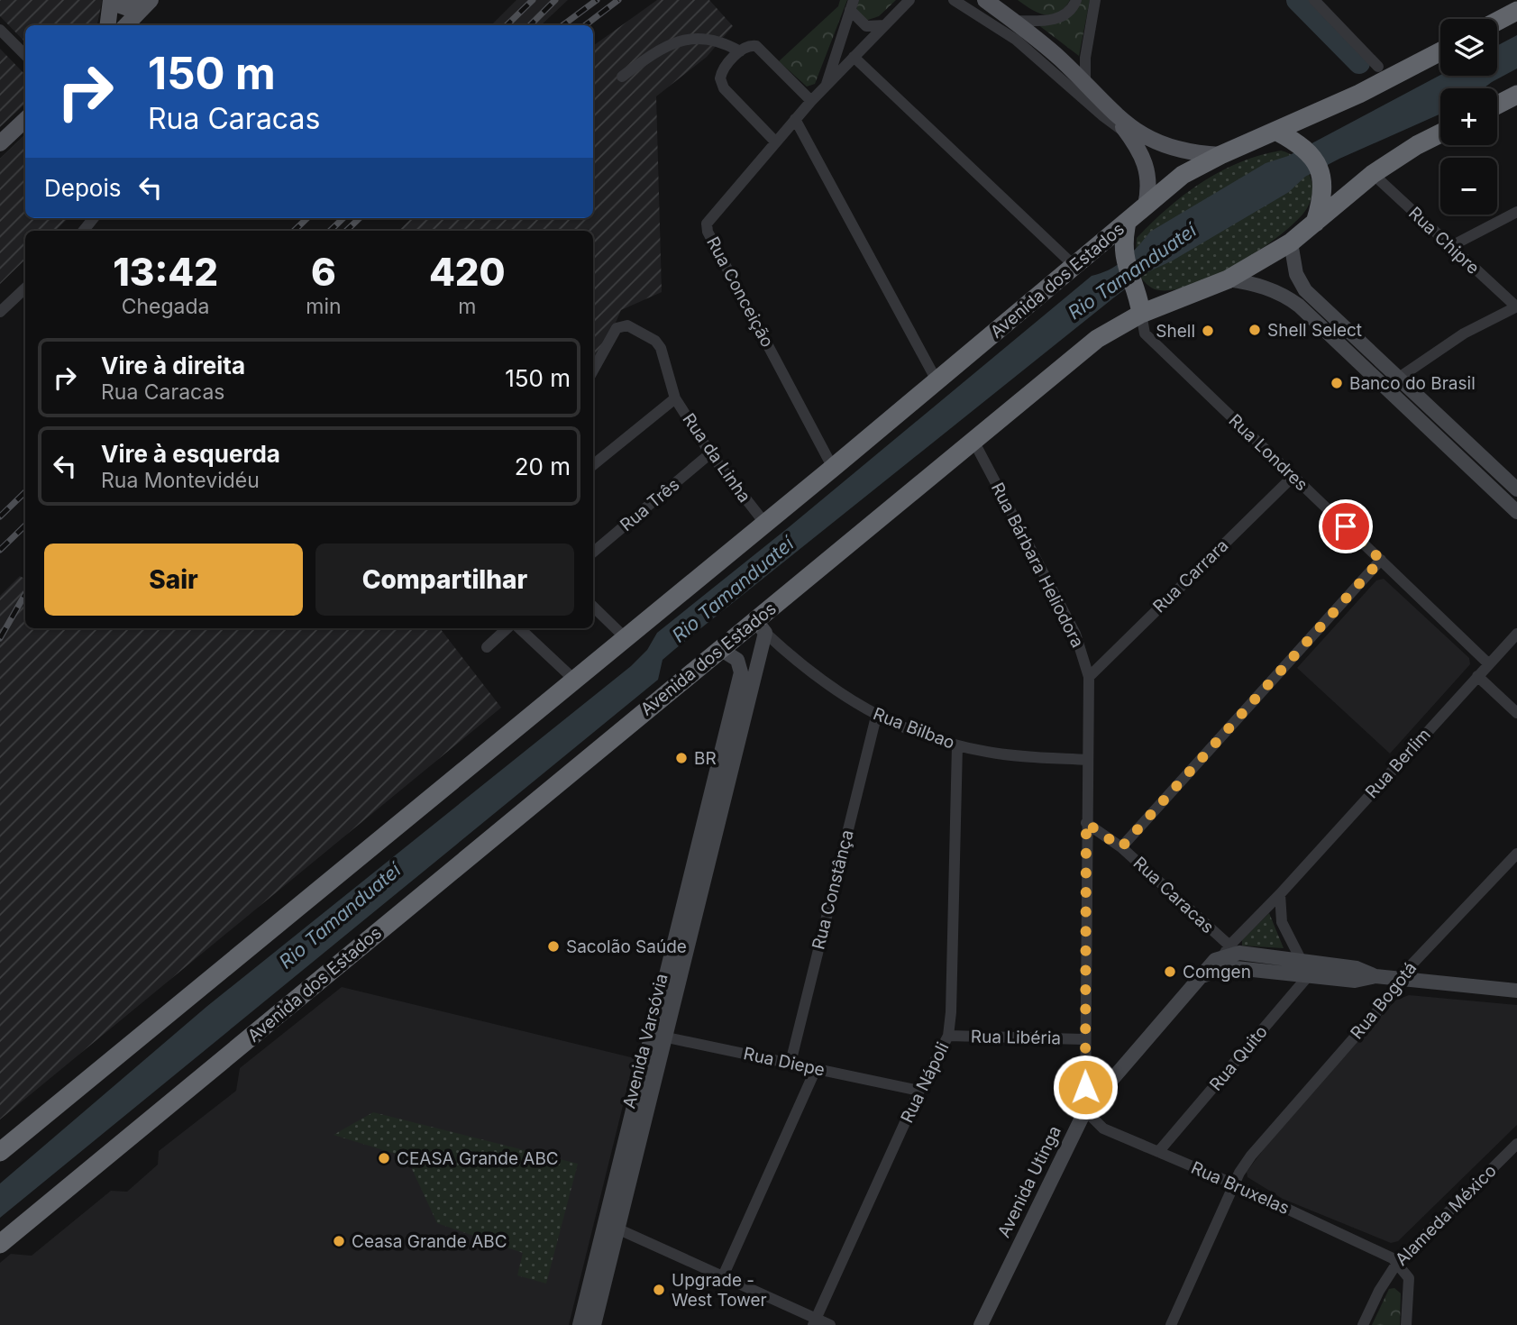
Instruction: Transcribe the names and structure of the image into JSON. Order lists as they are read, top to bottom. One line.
{"streets":{"highway":["Avenida dos Estados"],"main road":["Avenida Varsóvia","Avenida Utinga"],"street":["Rua Chipre","Rua Conceição","Rua Londres","Rua da Linha","Rua Três","Rua Bárbara Heliodora","Rua Carrara","Rua Bilbao","Rua Berlim","Rua Constânça","Rua Caracas","Rua Bogotá","Rua Libéria","Rua Quito","Rua Diepe","Rua Nápoli","Rua Bruxelas","Alameda México"]},"crossings":[["Rua Chipre","Avenida dos Estados"],["Avenida dos Estados","Rua Conceição"],["Avenida dos Estados","Rua Londres"],["Avenida dos Estados","Rua da Linha"],["Avenida dos Estados","Rua Bárbara Heliodora"],["Avenida dos Estados","Rua Bilbao"],["Avenida dos Estados","Avenida Varsóvia"],["Rua Londres","Rua Carrara"],["Rua Londres","Rua Berlim"],["Rua da Linha","Rua Três"],["Rua Bárbara Heliodora","Rua Carrara"],["Rua Bárbara Heliodora","Rua Bilbao"],["Rua Bárbara Heliodora","Rua Caracas"],["Rua Bárbara Heliodora","Rua Libéria"],["Rua Bárbara Heliodora","Avenida Utinga"],["Rua Bárbara Heliodora","Rua Bruxelas"],["Rua Bilbao","Rua Constânça"],["Rua Bilbao","Avenida Varsóvia"],["Rua Bilbao","Rua Nápoli"],["Rua Berlim","Rua Caracas"],["Rua Berlim","Avenida Utinga"],["Rua Constânça","Rua Diepe"],["Rua Caracas","Avenida Utinga"],["Rua Bogotá","Rua Bruxelas"],["Rua Libéria","Rua Nápoli"],["Avenida Varsóvia","Rua Diepe"],["Rua Quito","Rua Bruxelas"],["Rua Diepe","Rua Nápoli"],["Avenida Utinga","Rua Bruxelas"],["Rua Bruxelas","Alameda México"]],"water":["Rio Tamanduateí"],"places":["Shell Select","Shell","Banco do Brasil","BR","Sacolão Saúde","Comgen","CEASA Grande ABC","Ceasa Grande ABC","Upgrade - West Tower"],"page":{"map_buttons":["+","−"],"turn":["150 m","Rua Caracas"],"then":"Depois","eta":["13:42","Chegada","6","min","420","m"],"list":[{"name":"Vire à direita","note":"Rua Caracas","value":"150 m"},{"name":"Vire à esquerda","note":"Rua Montevidéu","value":"20 m"}],"buttons":["Sair","Compartilhar"]}}
